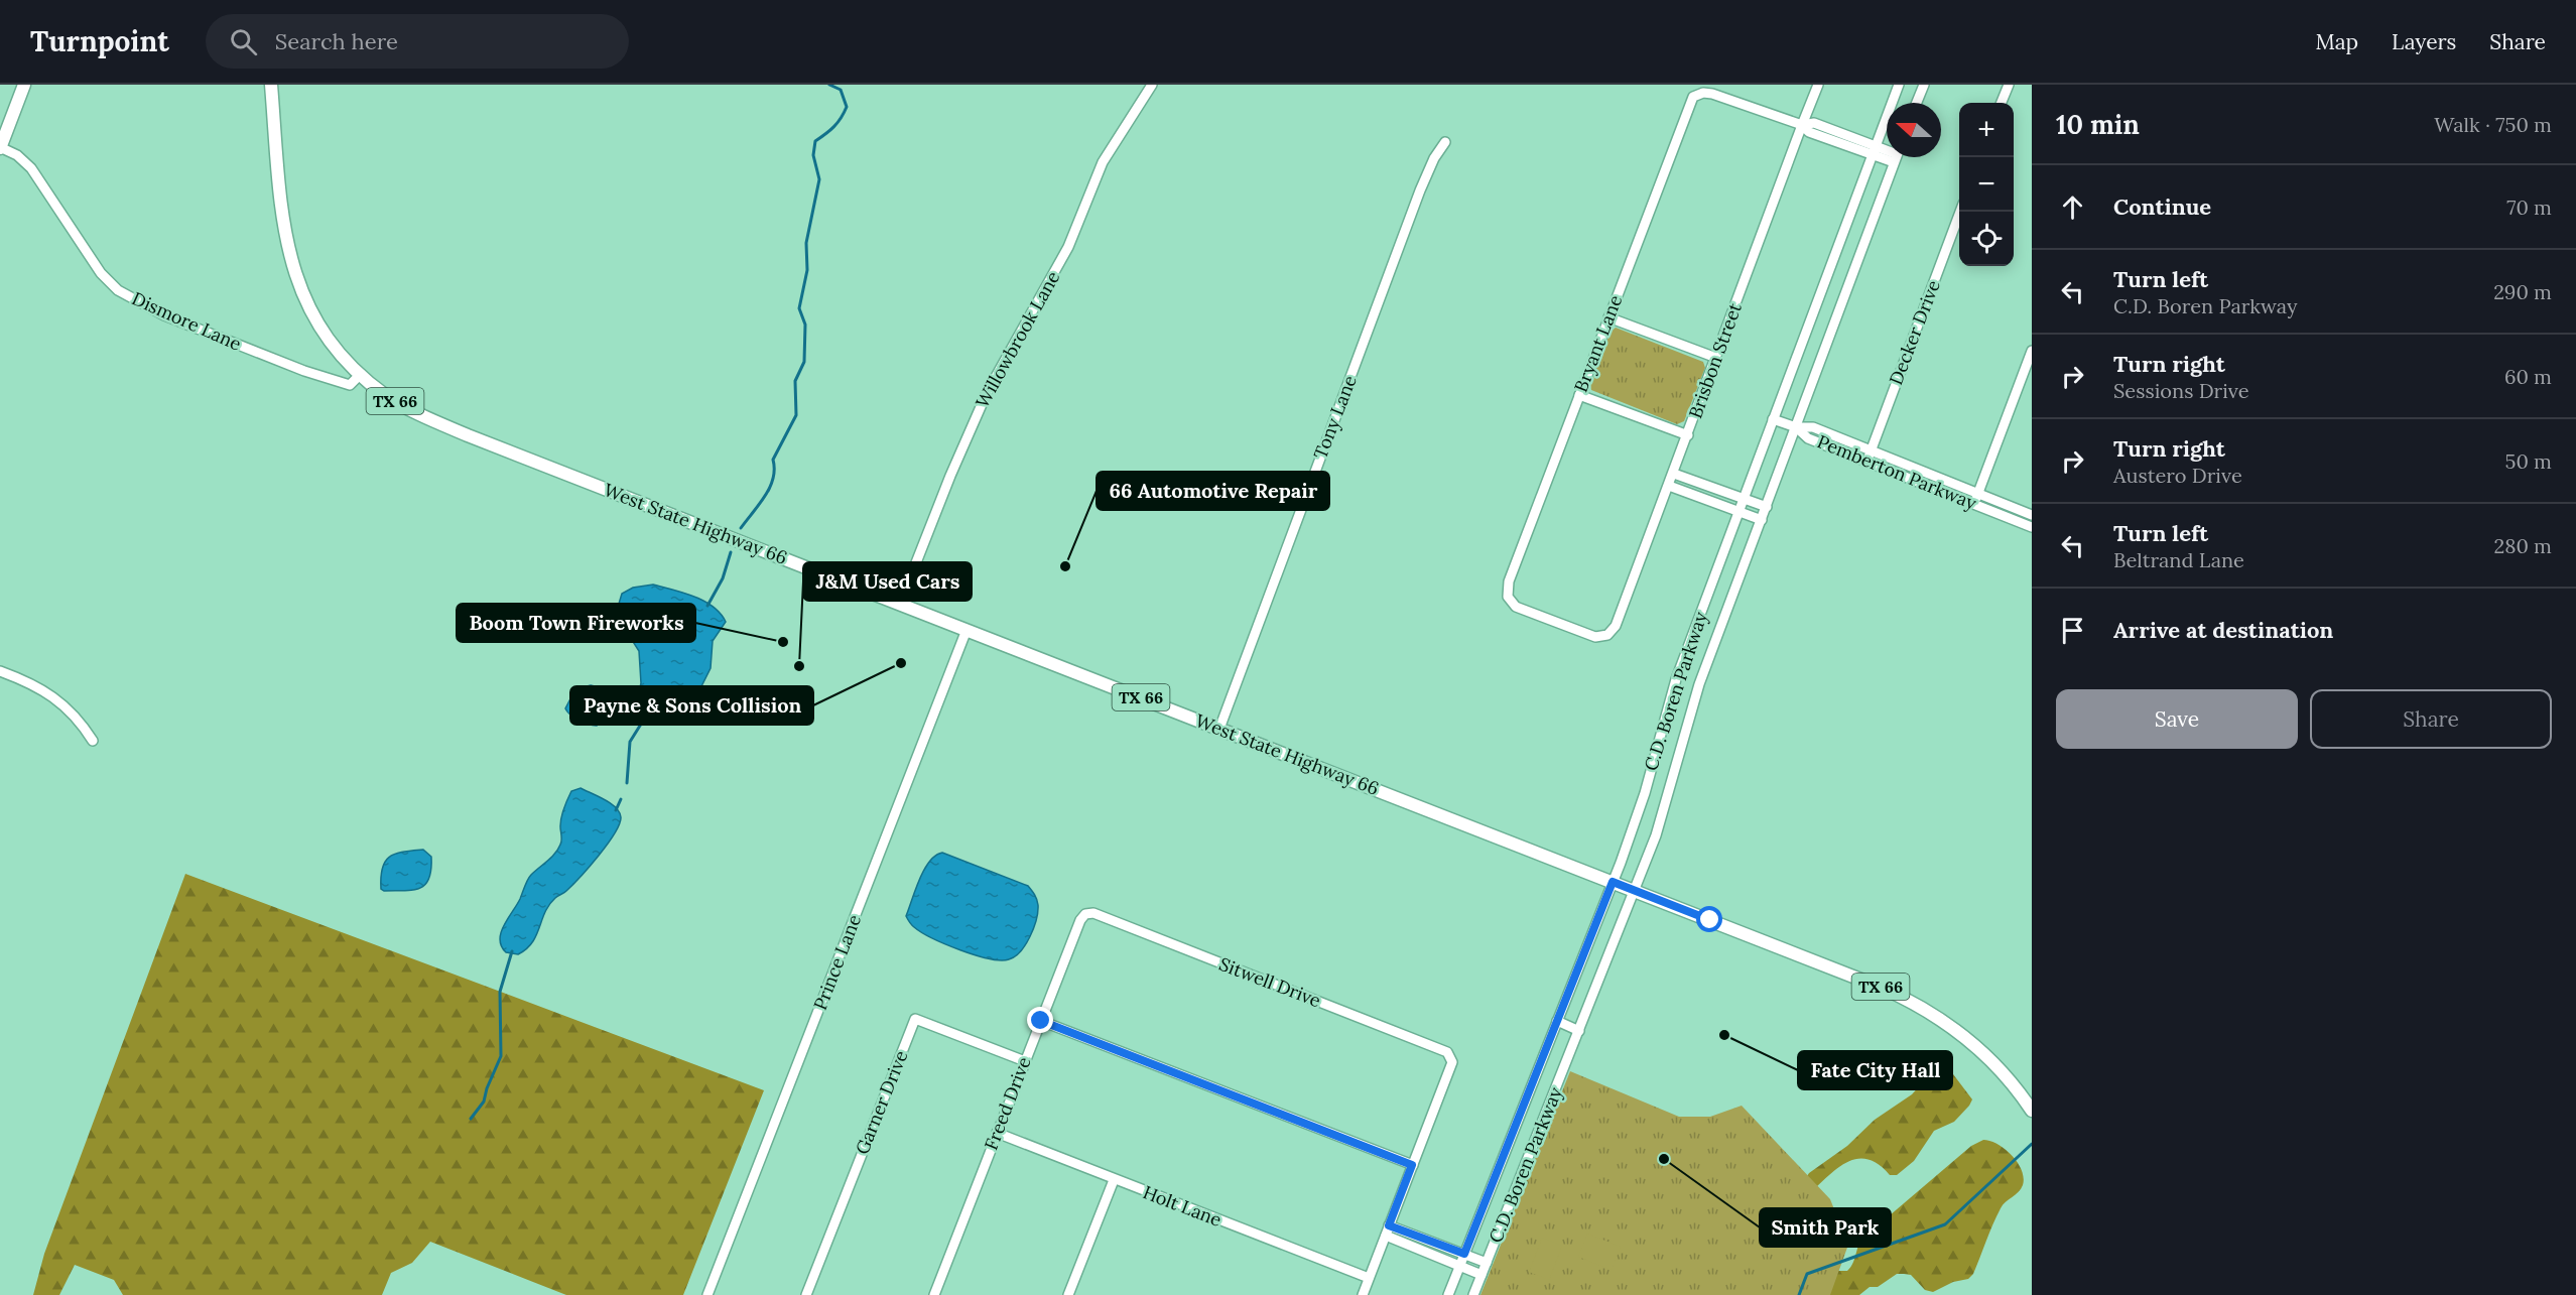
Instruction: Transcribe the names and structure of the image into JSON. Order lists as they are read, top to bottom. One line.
{"streets":{"main road":["TX 66","West State Highway 66"],"street":["Dismore Lane","Decker Drive","Willowbrook Lane","Bryant Lane","Brisbon Street","Tony Lane","Pemberton Parkway","C.D. Boren Parkway","Prince Lane","Sitwell Drive","Garner Drive","Freed Drive","Holt Lane"]},"crossings":[["Dismore Lane","West State Highway 66"],["Decker Drive","Pemberton Parkway"],["Willowbrook Lane","West State Highway 66"],["Bryant Lane","Brisbon Street"],["TX 66","West State Highway 66"],["TX 66","C.D. Boren Parkway"],["Tony Lane","West State Highway 66"],["Pemberton Parkway","C.D. Boren Parkway"],["West State Highway 66","C.D. Boren Parkway"],["West State Highway 66","Prince Lane"],["Sitwell Drive","Freed Drive"],["Garner Drive","Freed Drive"],["Freed Drive","Holt Lane"]],"places":["66 Automotive Repair","Boom Town Fireworks","Payne & Sons Collision","J&M Used Cars","Fate City Hall","Smith Park"],"north":"left","page":{"header":"Turnpoint","search":"Search here","nav":["Map","Layers","Share"],"heading":["10 min","Walk · 750 m"],"map_buttons":["+","−"],"list":[["Continue","70 m"],["Turn left","C.D. Boren Parkway","290 m"],["Turn right","Sessions Drive","60 m"],["Turn right","Austero Drive","50 m"],["Turn left","Beltrand Lane","280 m"],"Arrive at destination"],"buttons":["Save","Share"]}}
